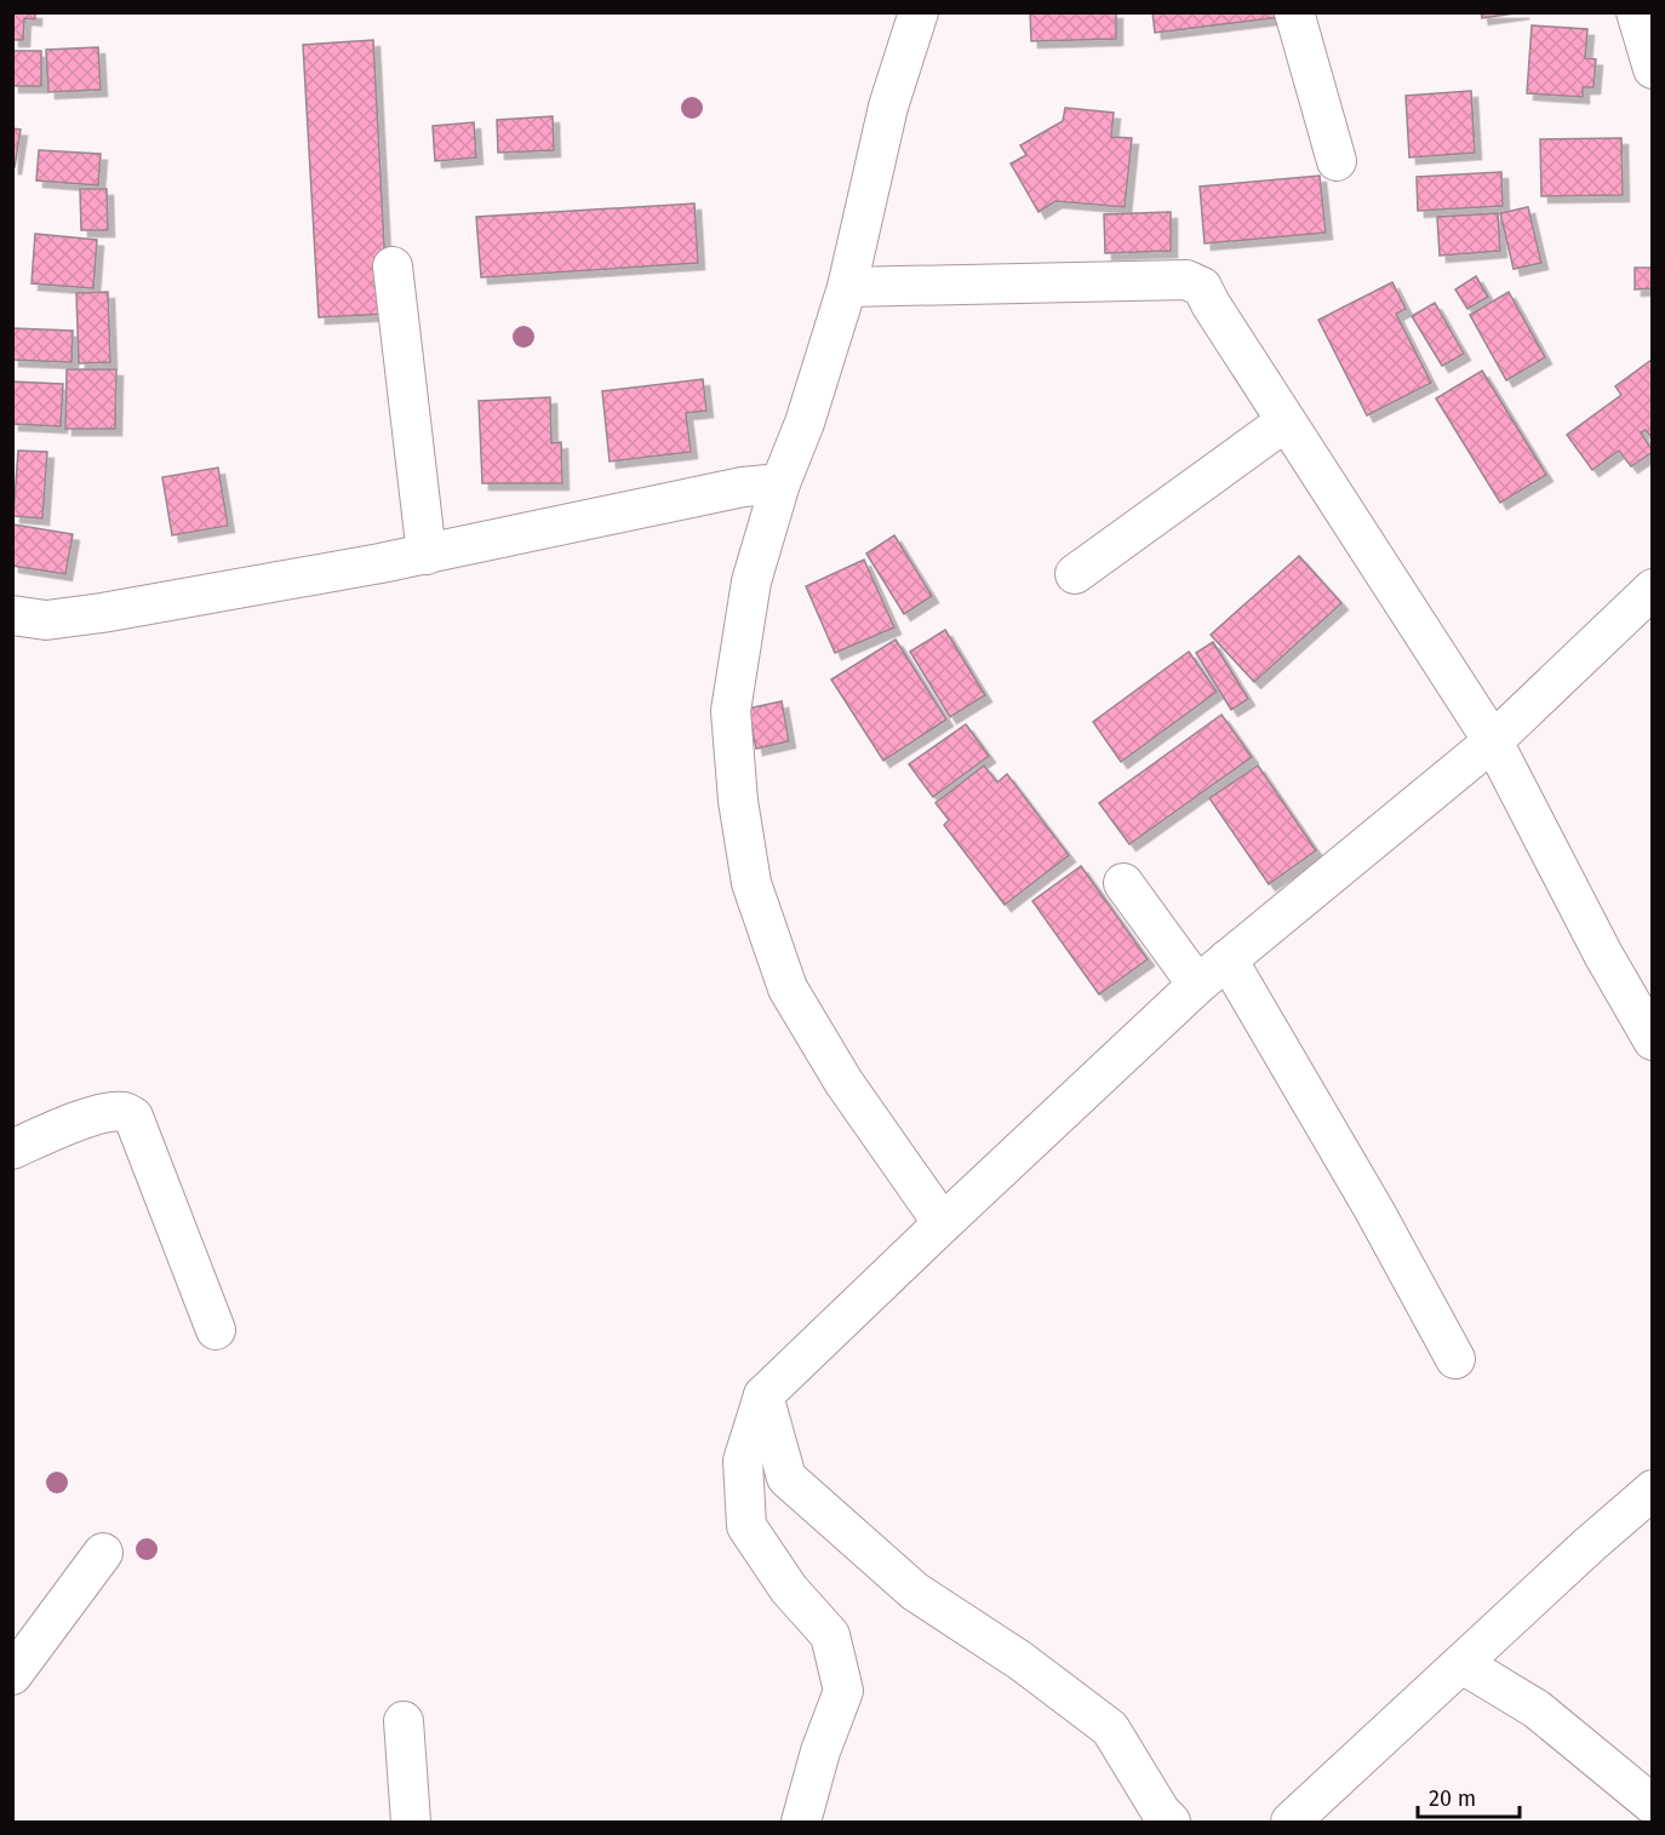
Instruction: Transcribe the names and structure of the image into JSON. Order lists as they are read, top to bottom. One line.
{"scale_bar":"20 m"}
